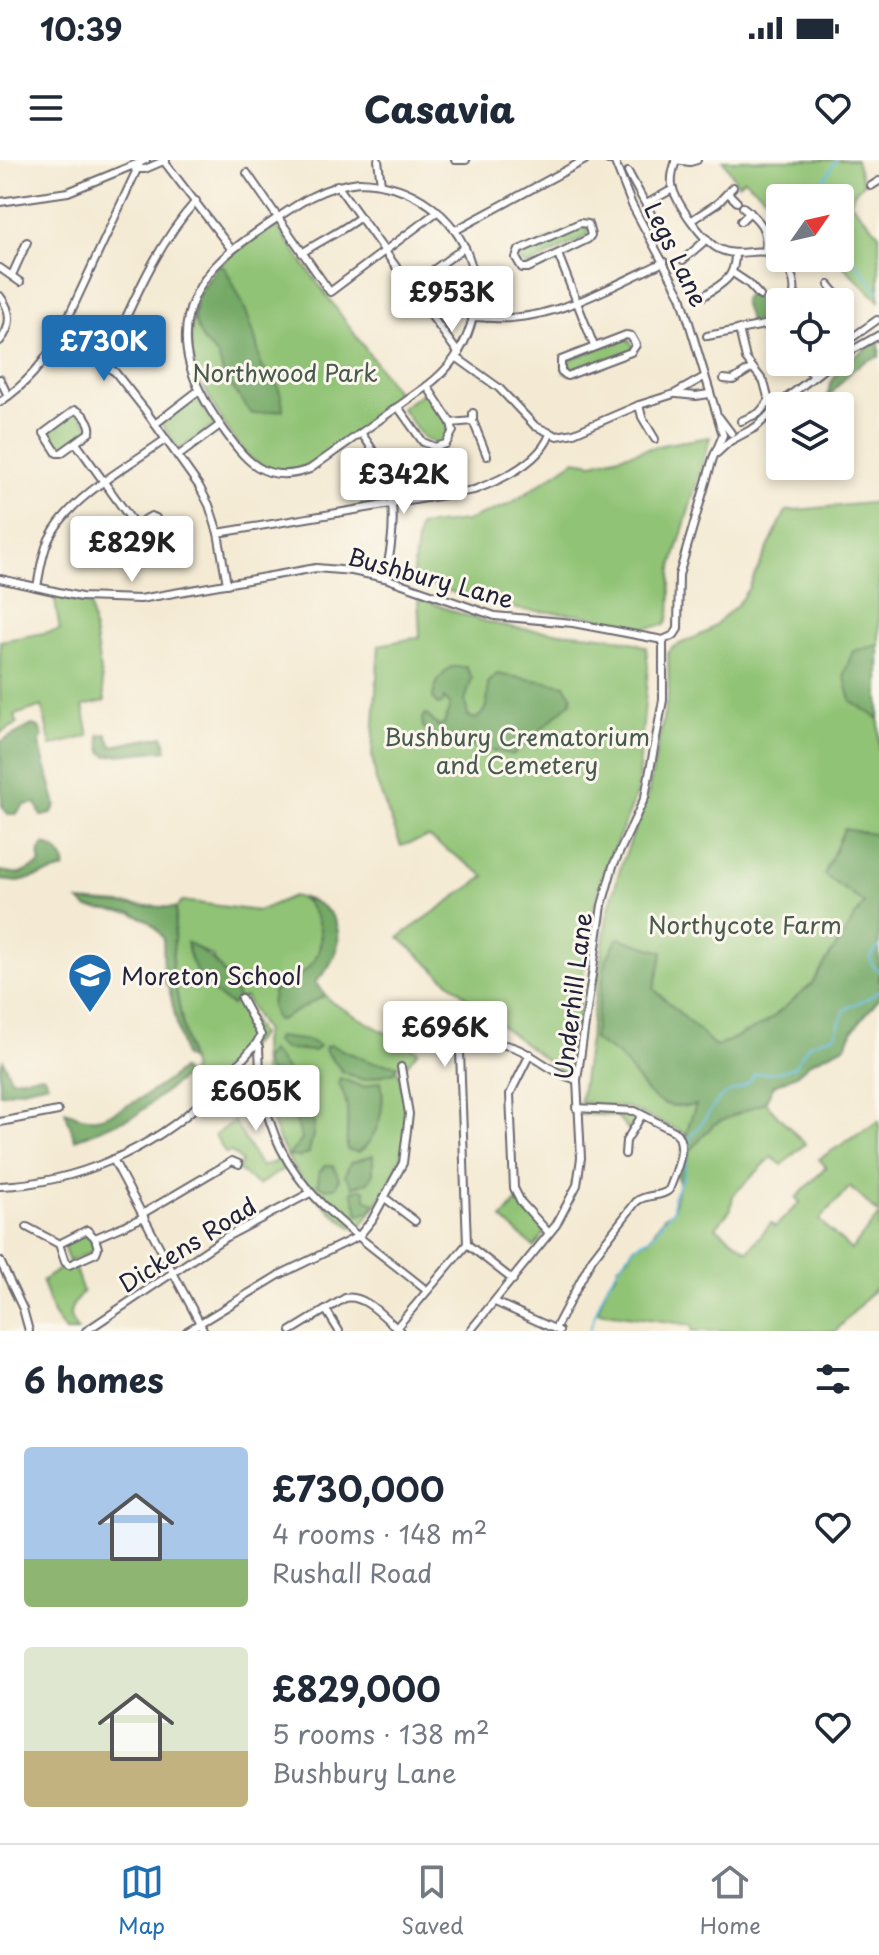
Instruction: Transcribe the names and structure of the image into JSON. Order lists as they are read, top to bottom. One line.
{"streets":{"street":["Legs Lane","Bushbury Lane","Underhill Lane","Dickens Road"]},"crossings":[["Bushbury Lane","Underhill Lane"]],"parks":["Northwood Park","Bushbury Crematorium and Cemetery","Northycote Farm"],"places":{"school or university":["Moreton School"]},"north":"top right","page":{"status":"10:39","header":"Casavia","price":["£953K","£730K","£342K","£829K","£696K","£605K"],"heading":"6 homes","list":[{"name":"£730,000","note":"4 rooms · 148 m² · Rushall Road"},{"name":"£829,000","note":"5 rooms · 138 m² · Bushbury Lane"}],"tabs":["Map","Saved","Home"]}}
